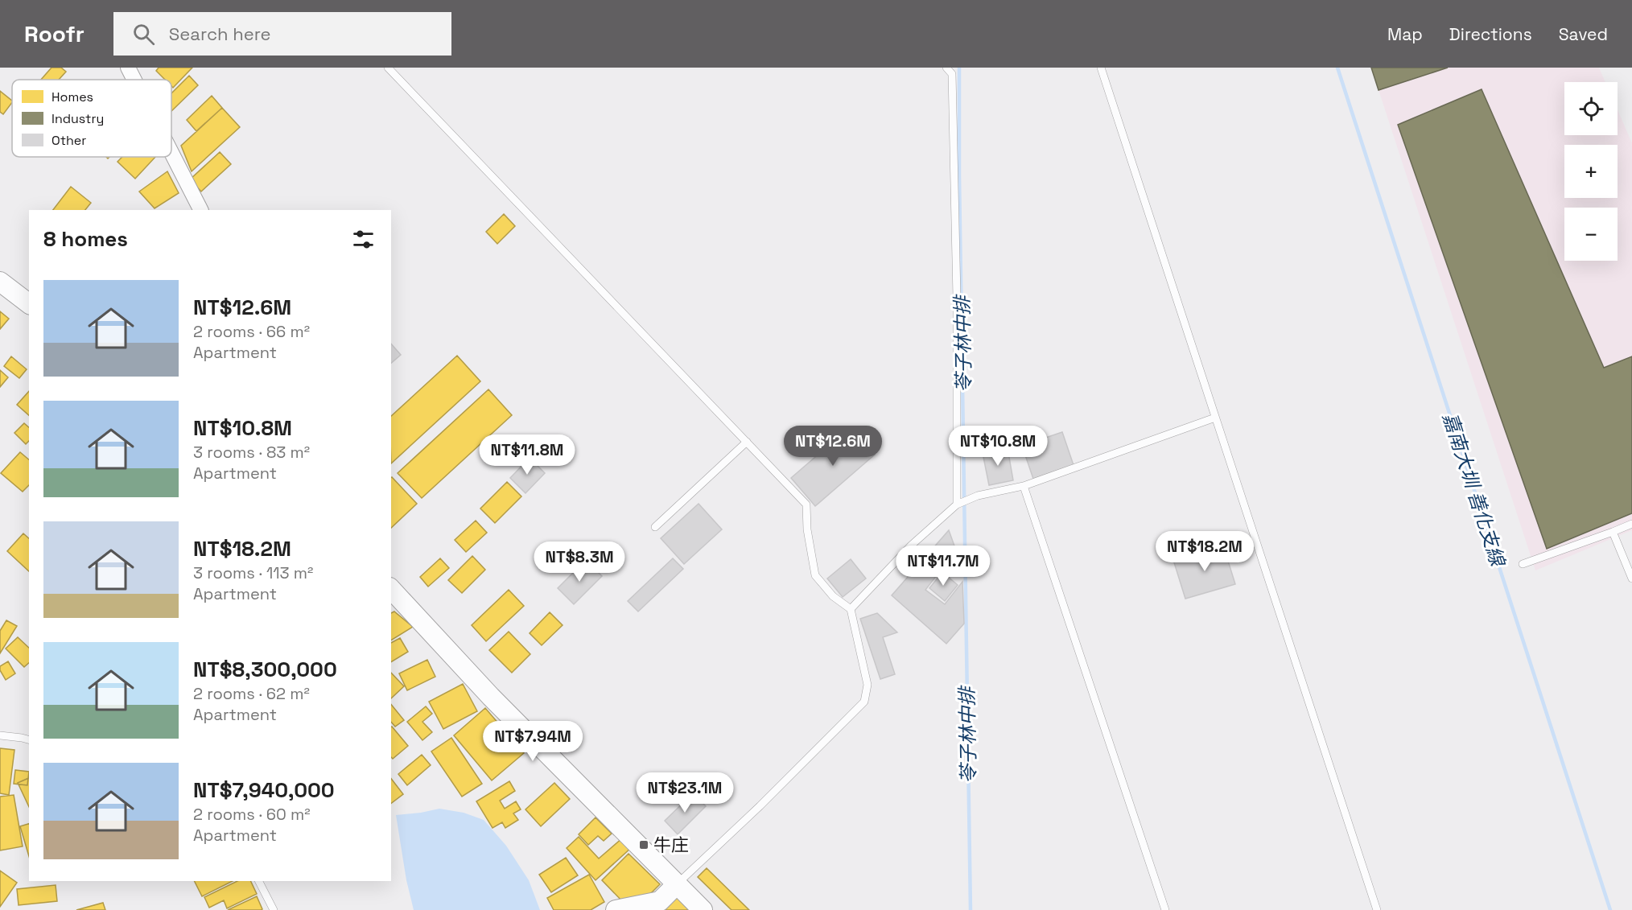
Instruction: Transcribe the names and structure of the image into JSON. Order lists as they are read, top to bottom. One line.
{"water":["苓子林中排","嘉南大圳 善化支線"],"places":{"transit":["牛庄"]},"legend":["Homes","Industry","Other"],"page":{"header":"Roofr","search":"Search here","nav":["Map","Directions","Saved"],"map_buttons":["+","−"],"heading":"8 homes","list":[{"name":"NT$12.6M","note":"2 rooms · 66 m² · Apartment"},{"name":"NT$10.8M","note":"3 rooms · 83 m² · Apartment"},{"name":"NT$18.2M","note":"3 rooms · 113 m² · Apartment"},{"name":"NT$8,300,000","note":"2 rooms · 62 m² · Apartment"},{"name":"NT$7,940,000","note":"2 rooms · 60 m² · Apartment"}],"price":["NT$12.6M","NT$10.8M","NT$11.8M","NT$18.2M","NT$8.3M","NT$11.7M","NT$7.94M","NT$23.1M"]}}
